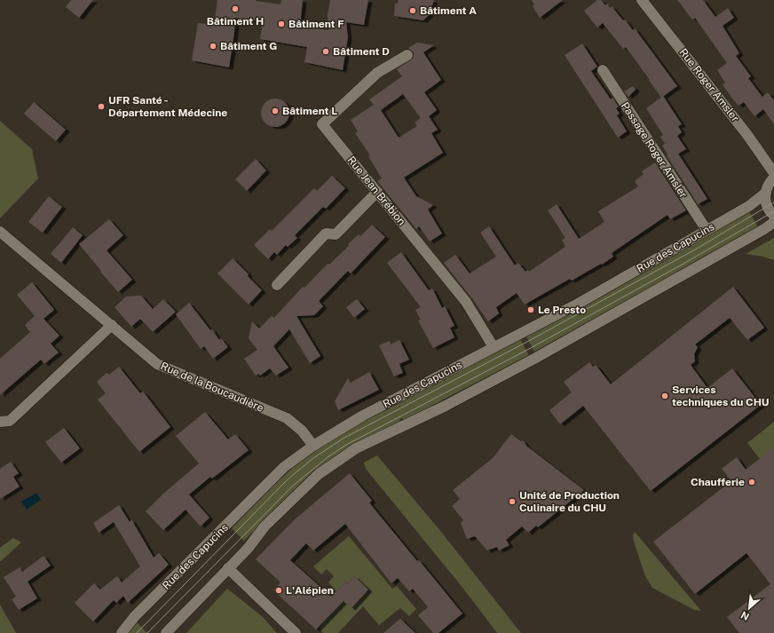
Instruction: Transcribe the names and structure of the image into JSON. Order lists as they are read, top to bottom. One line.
{"streets":{"street":["Rue Roger Amsler","Passage Roger Amsler","Rue Jean Brébion","Rue des Capucins","Rue de la Boucaudière"]},"crossings":[["Passage Roger Amsler","Rue des Capucins"],["Rue Jean Brébion","Rue des Capucins"],["Rue des Capucins","Rue de la Boucaudière"]],"places":["Bâtiment H","Bâtiment A","Bâtiment F","Bâtiment G","Bâtiment D","UFR Santé - Département Médecine","Bâtiment L","Le Presto","Services techniques du CHU","Chaufferie","Unité de Production Culinaire du CHU","L'Alépien"],"north":"bottom left"}
